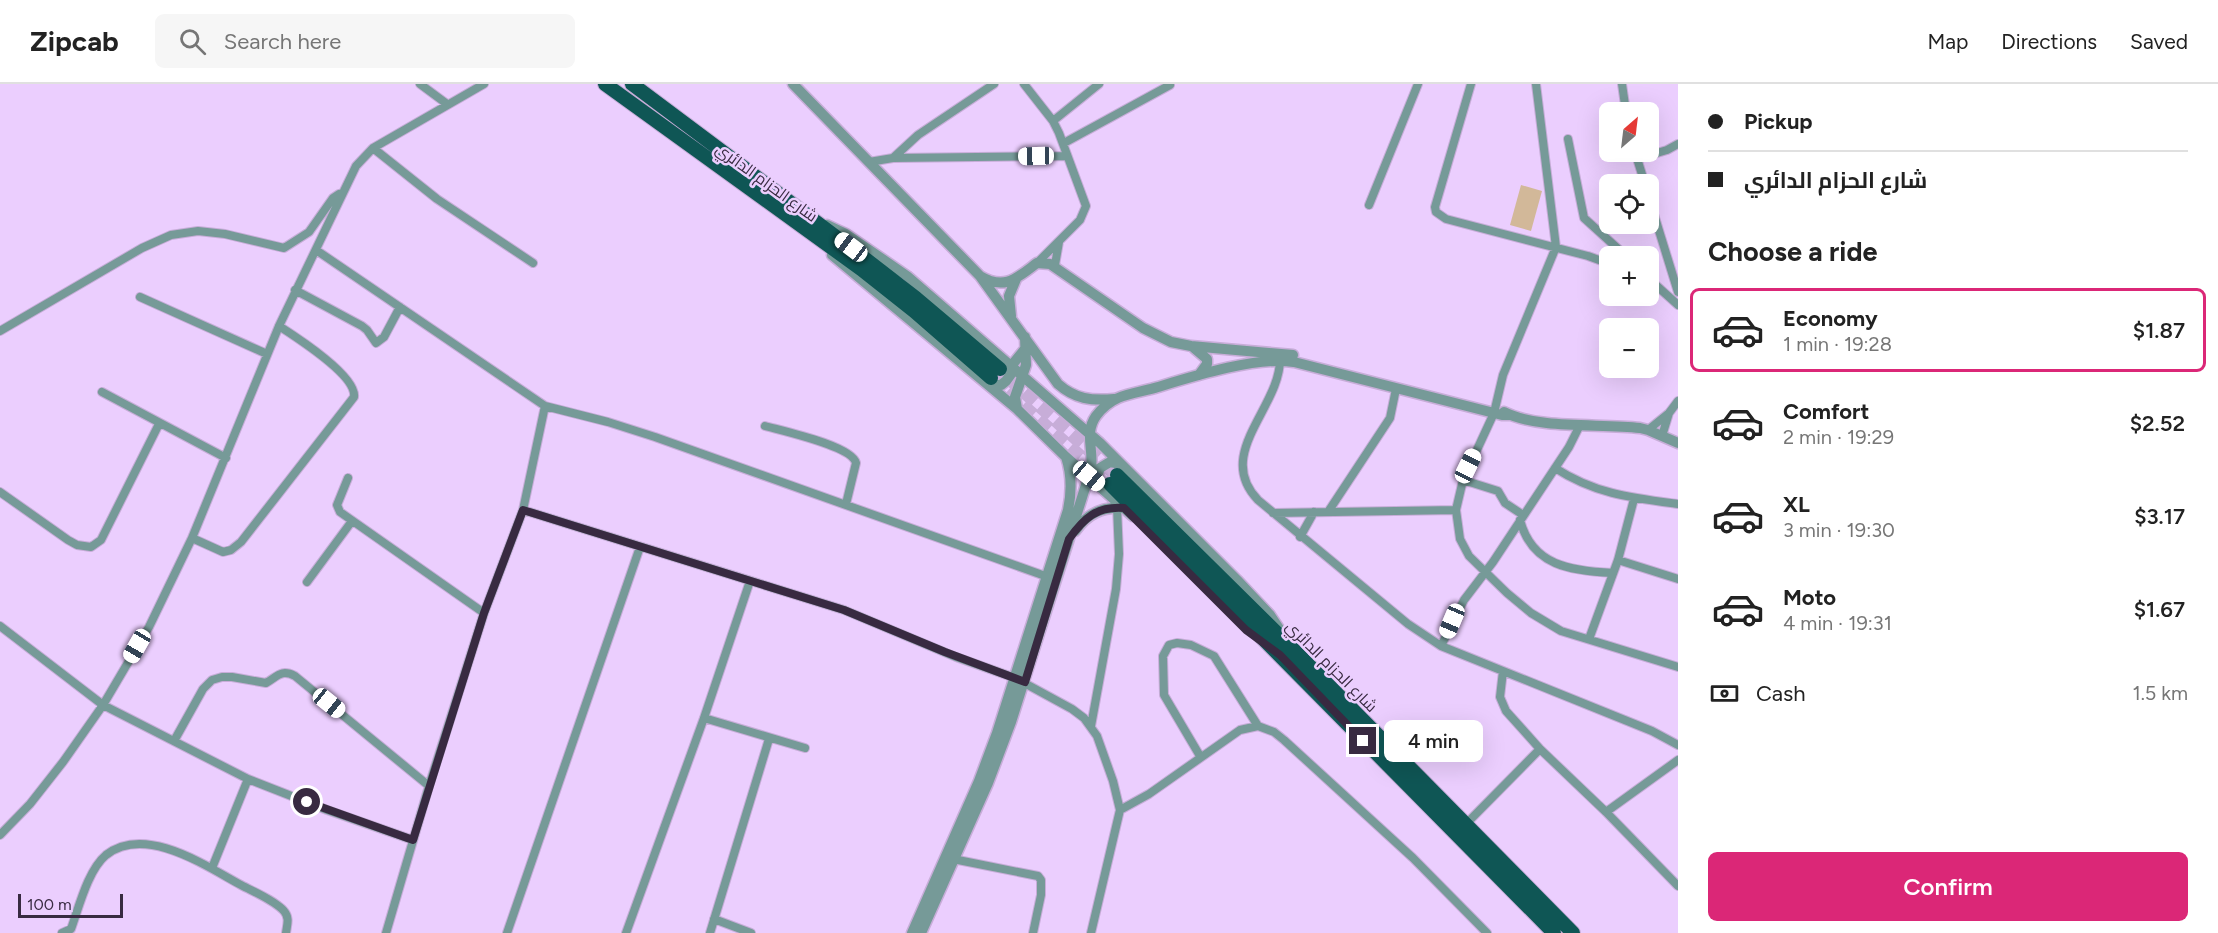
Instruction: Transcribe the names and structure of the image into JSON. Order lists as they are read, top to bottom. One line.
{"streets":{"highway":["شارع الحزام الدائري"]},"scale_bar":"100 m","north":"top right","page":{"header":"Zipcab","search":"Search here","nav":["Map","Directions","Saved"],"banner":["Pickup","شارع الحزام الدائري"],"map_buttons":["+","−"],"heading":"Choose a ride","list":[{"name":"Economy","note":"1 min · 19:28","value":"$1.87"},{"name":"Comfort","note":"2 min · 19:29","value":"$2.52"},{"name":"XL","note":"3 min · 19:30","value":"$3.17"},{"name":"Moto","note":"4 min · 19:31","value":"$1.67"}],"pay":["Cash","1.5 km"],"bubble":"4 min","buttons":"Confirm","scale":"100 m"}}
